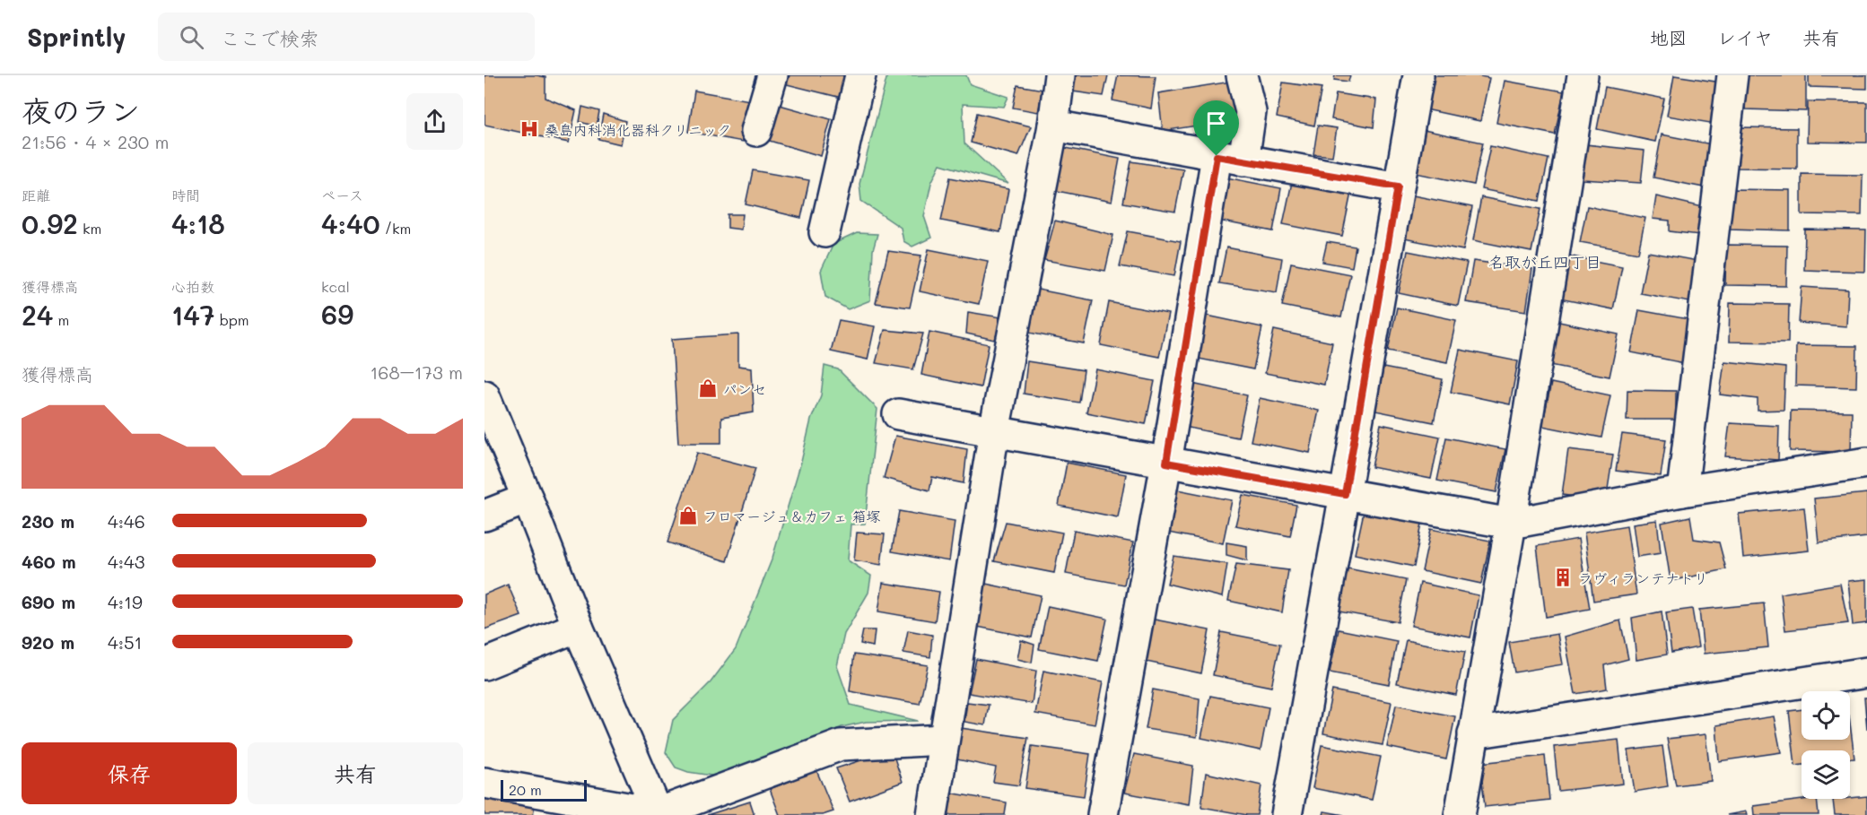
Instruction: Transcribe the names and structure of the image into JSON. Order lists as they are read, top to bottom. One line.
{"districts":["名取が丘四丁目"],"places":{"hospital":["桑島内科消化器科クリニック"],"shop":["パンセ","フロマージュ＆カフェ 箱塚"],"building":["ラヴィランテナトリ"]},"scale_bar":"20 m","page":{"header":"Sprintly","search":"ここで検索","nav":["地図","レイヤ","共有"],"heading":["夜のラン","21:56 · 4 × 230 m"],"stats":[["距離","0.92 km"],["時間","4:18"],["ペース","4:40 /km"],["獲得標高","24 m"],["心拍数","147 bpm"],["kcal","69"]],"chart":["獲得標高","168–173 m"],"list":[{"name":"230 m","note":"4:46"},{"name":"460 m","note":"4:43"},{"name":"690 m","note":"4:19"},{"name":"920 m","note":"4:51"}],"buttons":["保存","共有"],"scale":"20 m"}}
